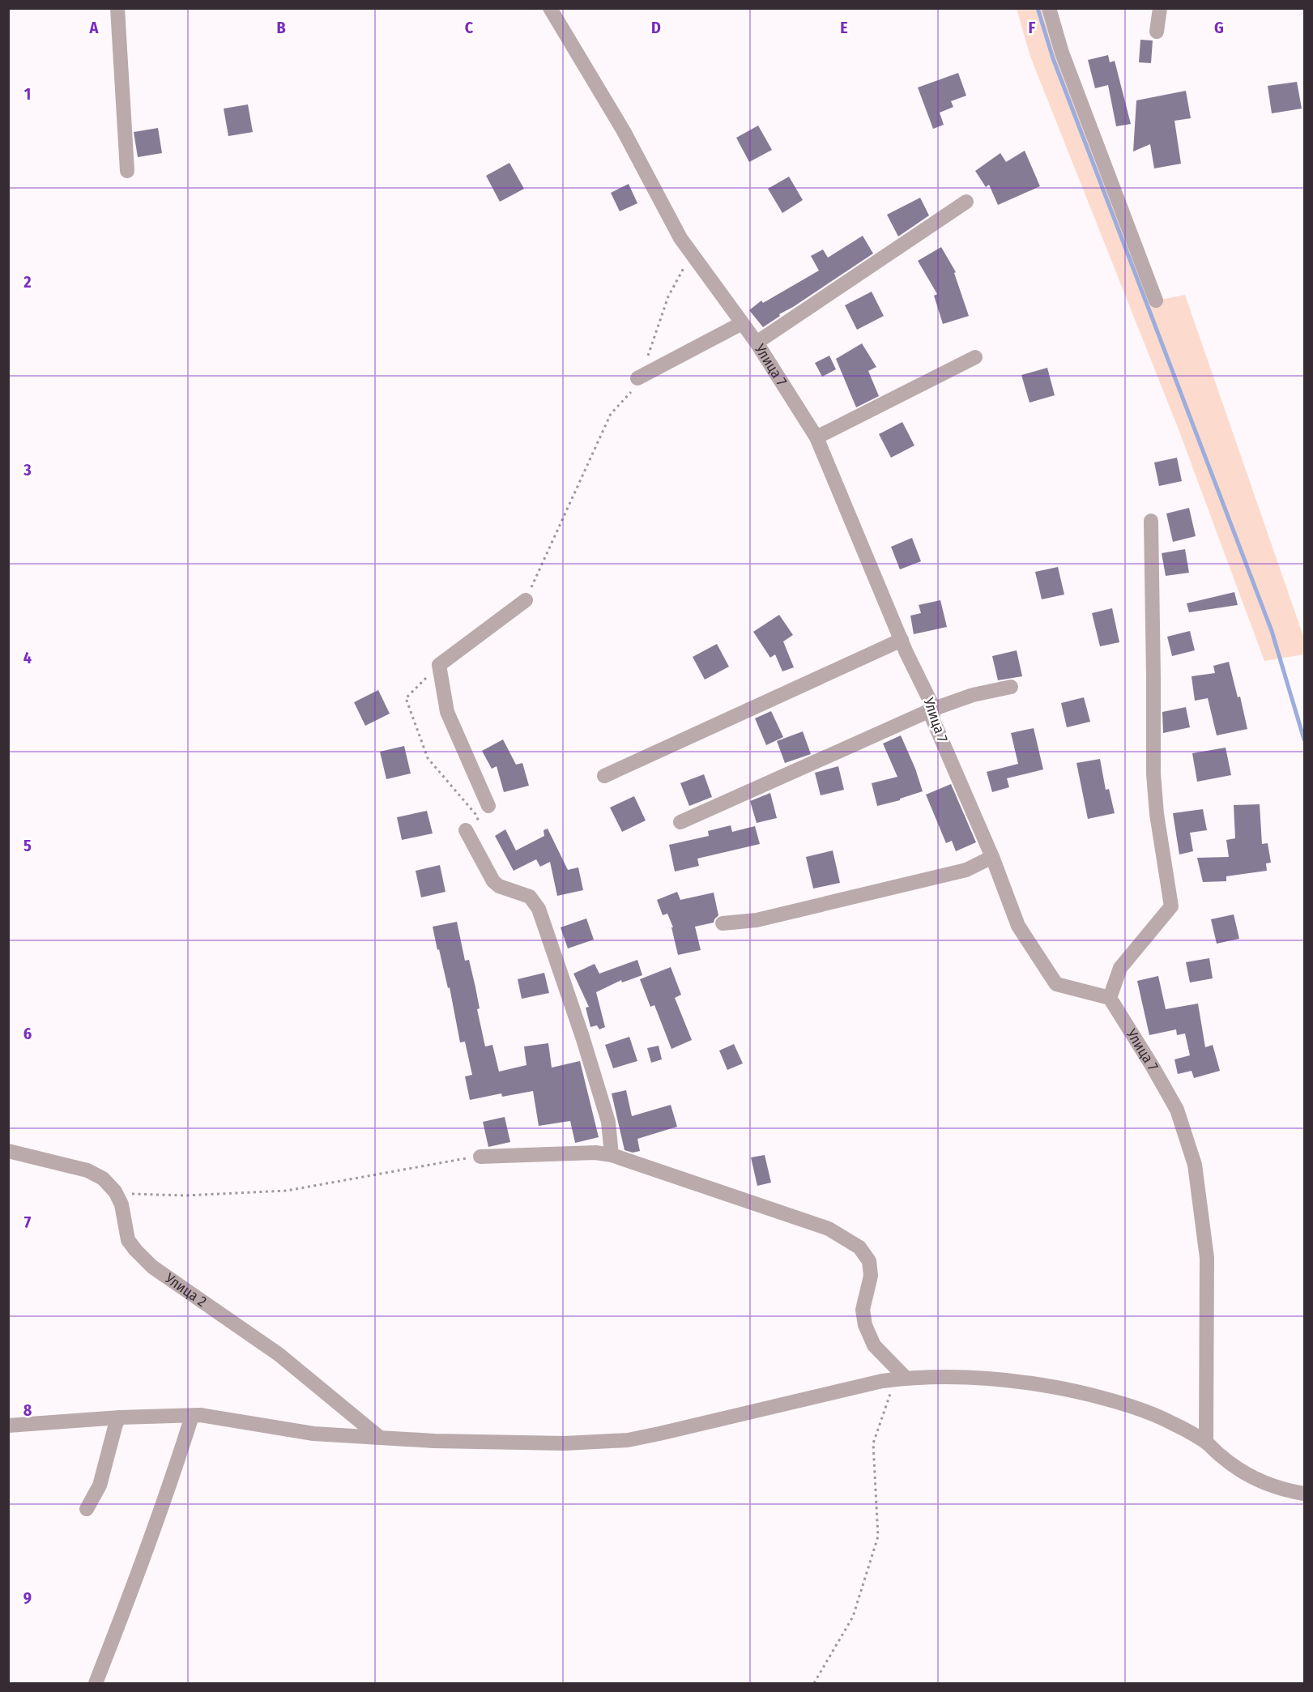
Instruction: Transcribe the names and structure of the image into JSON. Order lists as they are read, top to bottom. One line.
{"streets":{"street":["Улица 7","Улица 2"]},"grid":{"columns":["A","B","C","D","E","F","G"],"rows":["1","2","3","4","5","6","7","8","9"]}}
